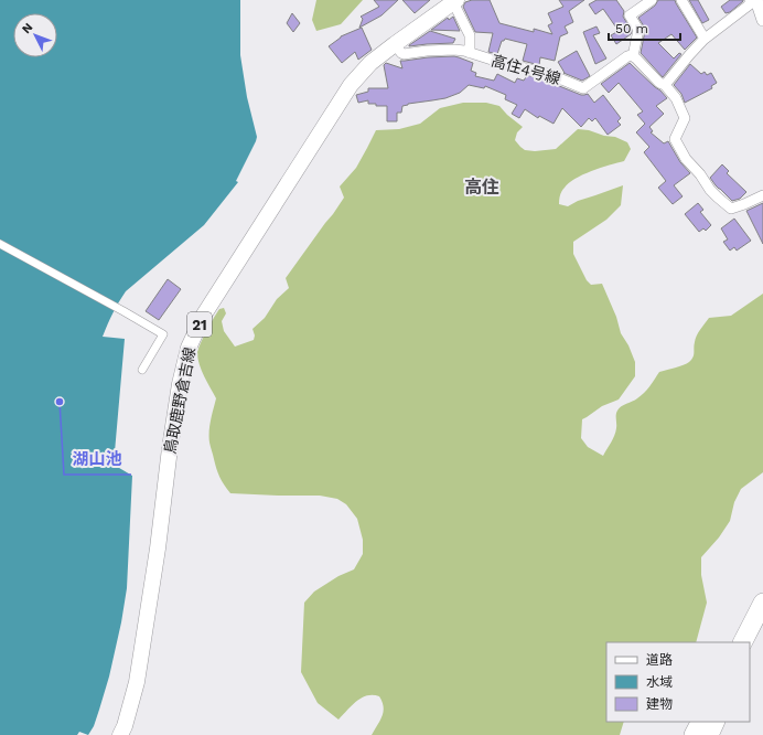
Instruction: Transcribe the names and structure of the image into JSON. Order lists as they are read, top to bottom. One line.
{"streets":{"main road":["21","鳥取鹿野倉吉線"],"street":["高住4号線"]},"crossings":[["高住4号線","鳥取鹿野倉吉線"]],"districts":["高住"],"places":["湖山池"],"legend":["道路","水域","建物"],"scale_bar":"50 m","north":"top left"}
